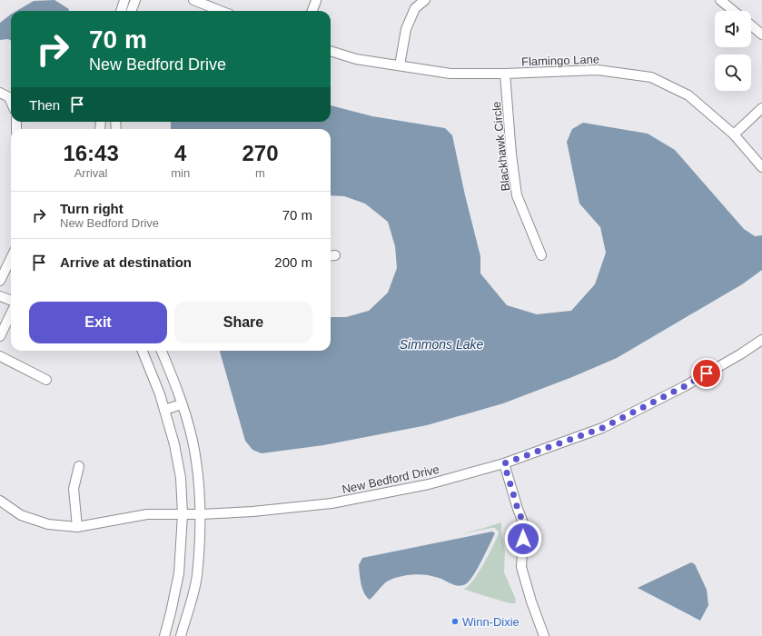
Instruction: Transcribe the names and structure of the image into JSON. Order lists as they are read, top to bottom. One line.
{"streets":{"street":["Flamingo Lane","Blackhawk Circle","New Bedford Drive"]},"crossings":[["Flamingo Lane","Blackhawk Circle"]],"water":["Simmons Lake"],"places":["Winn-Dixie"],"page":{"turn":["70 m","New Bedford Drive"],"then":"Then","eta":["16:43","Arrival","4","min","270","m"],"list":[{"name":"Turn right","note":"New Bedford Drive","value":"70 m"},{"name":"Arrive at destination","value":"200 m"}],"buttons":["Exit","Share"]}}
